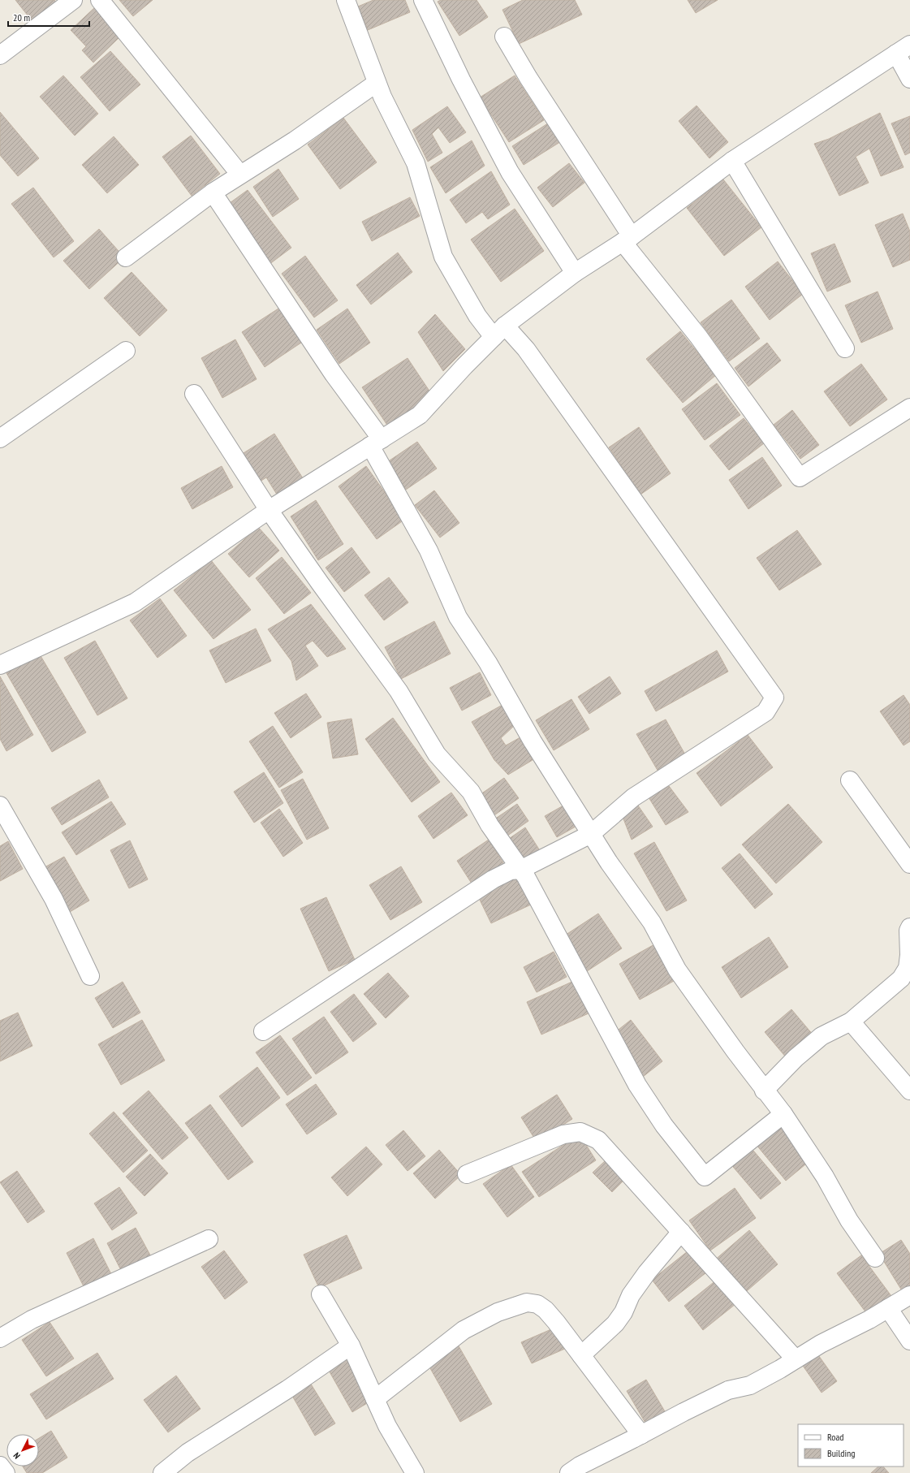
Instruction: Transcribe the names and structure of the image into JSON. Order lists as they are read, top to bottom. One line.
{"legend":["Road","Building"],"scale_bar":"20 m","north":"bottom left"}
